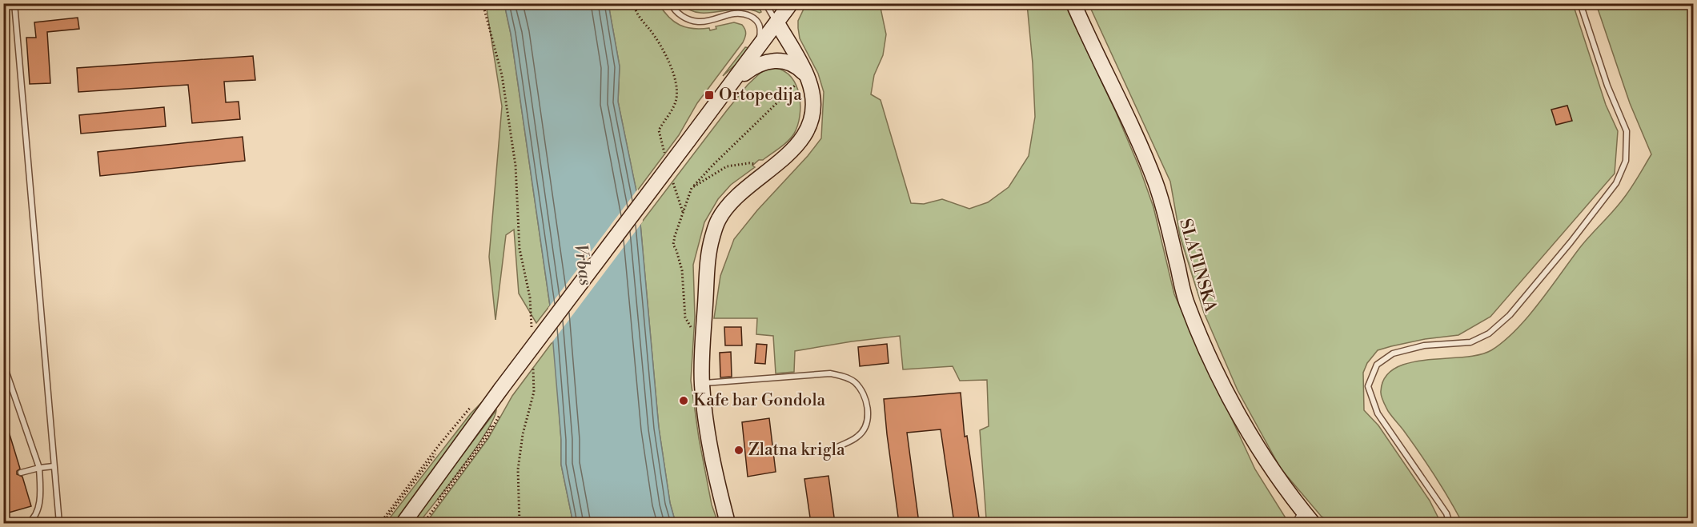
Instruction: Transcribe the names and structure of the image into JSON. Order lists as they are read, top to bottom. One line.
{"streets":{"street":["SLATINSKA"]},"water":["Vrbas"],"places":{"transit":["Ortopedija"],"other":["Kafe bar Gondola","Zlatna krigla"]}}
